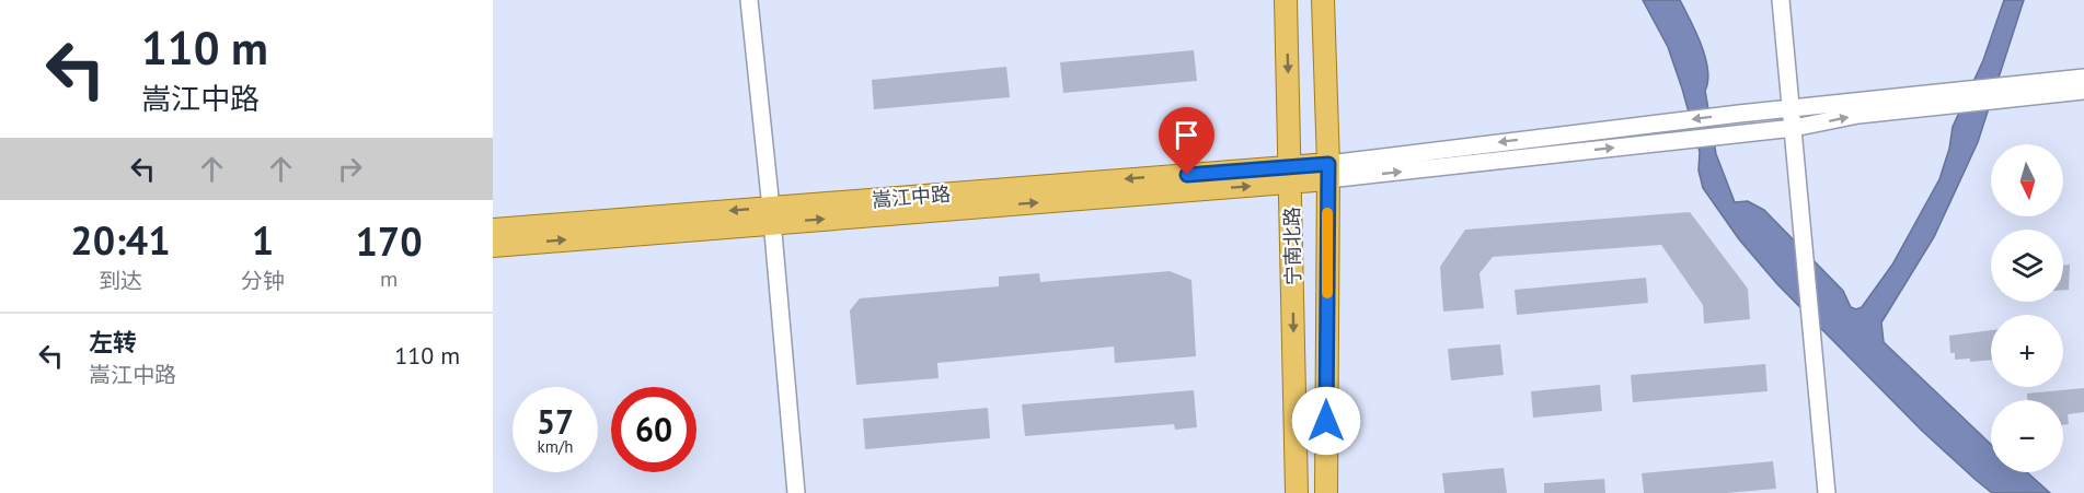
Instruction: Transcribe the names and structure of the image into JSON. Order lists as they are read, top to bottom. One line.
{"streets":{"main road":["嵩江中路","宁南北路"]},"crossings":[["嵩江中路","宁南北路"]],"north":"bottom","page":{"turn":["110 m","嵩江中路"],"map_buttons":["+","−"],"eta":["20:41","到达","1","分钟","170","m"],"list":[{"name":"左转","note":"嵩江中路","value":"110 m"}],"speed":"57 km/h","limit":"60"}}
